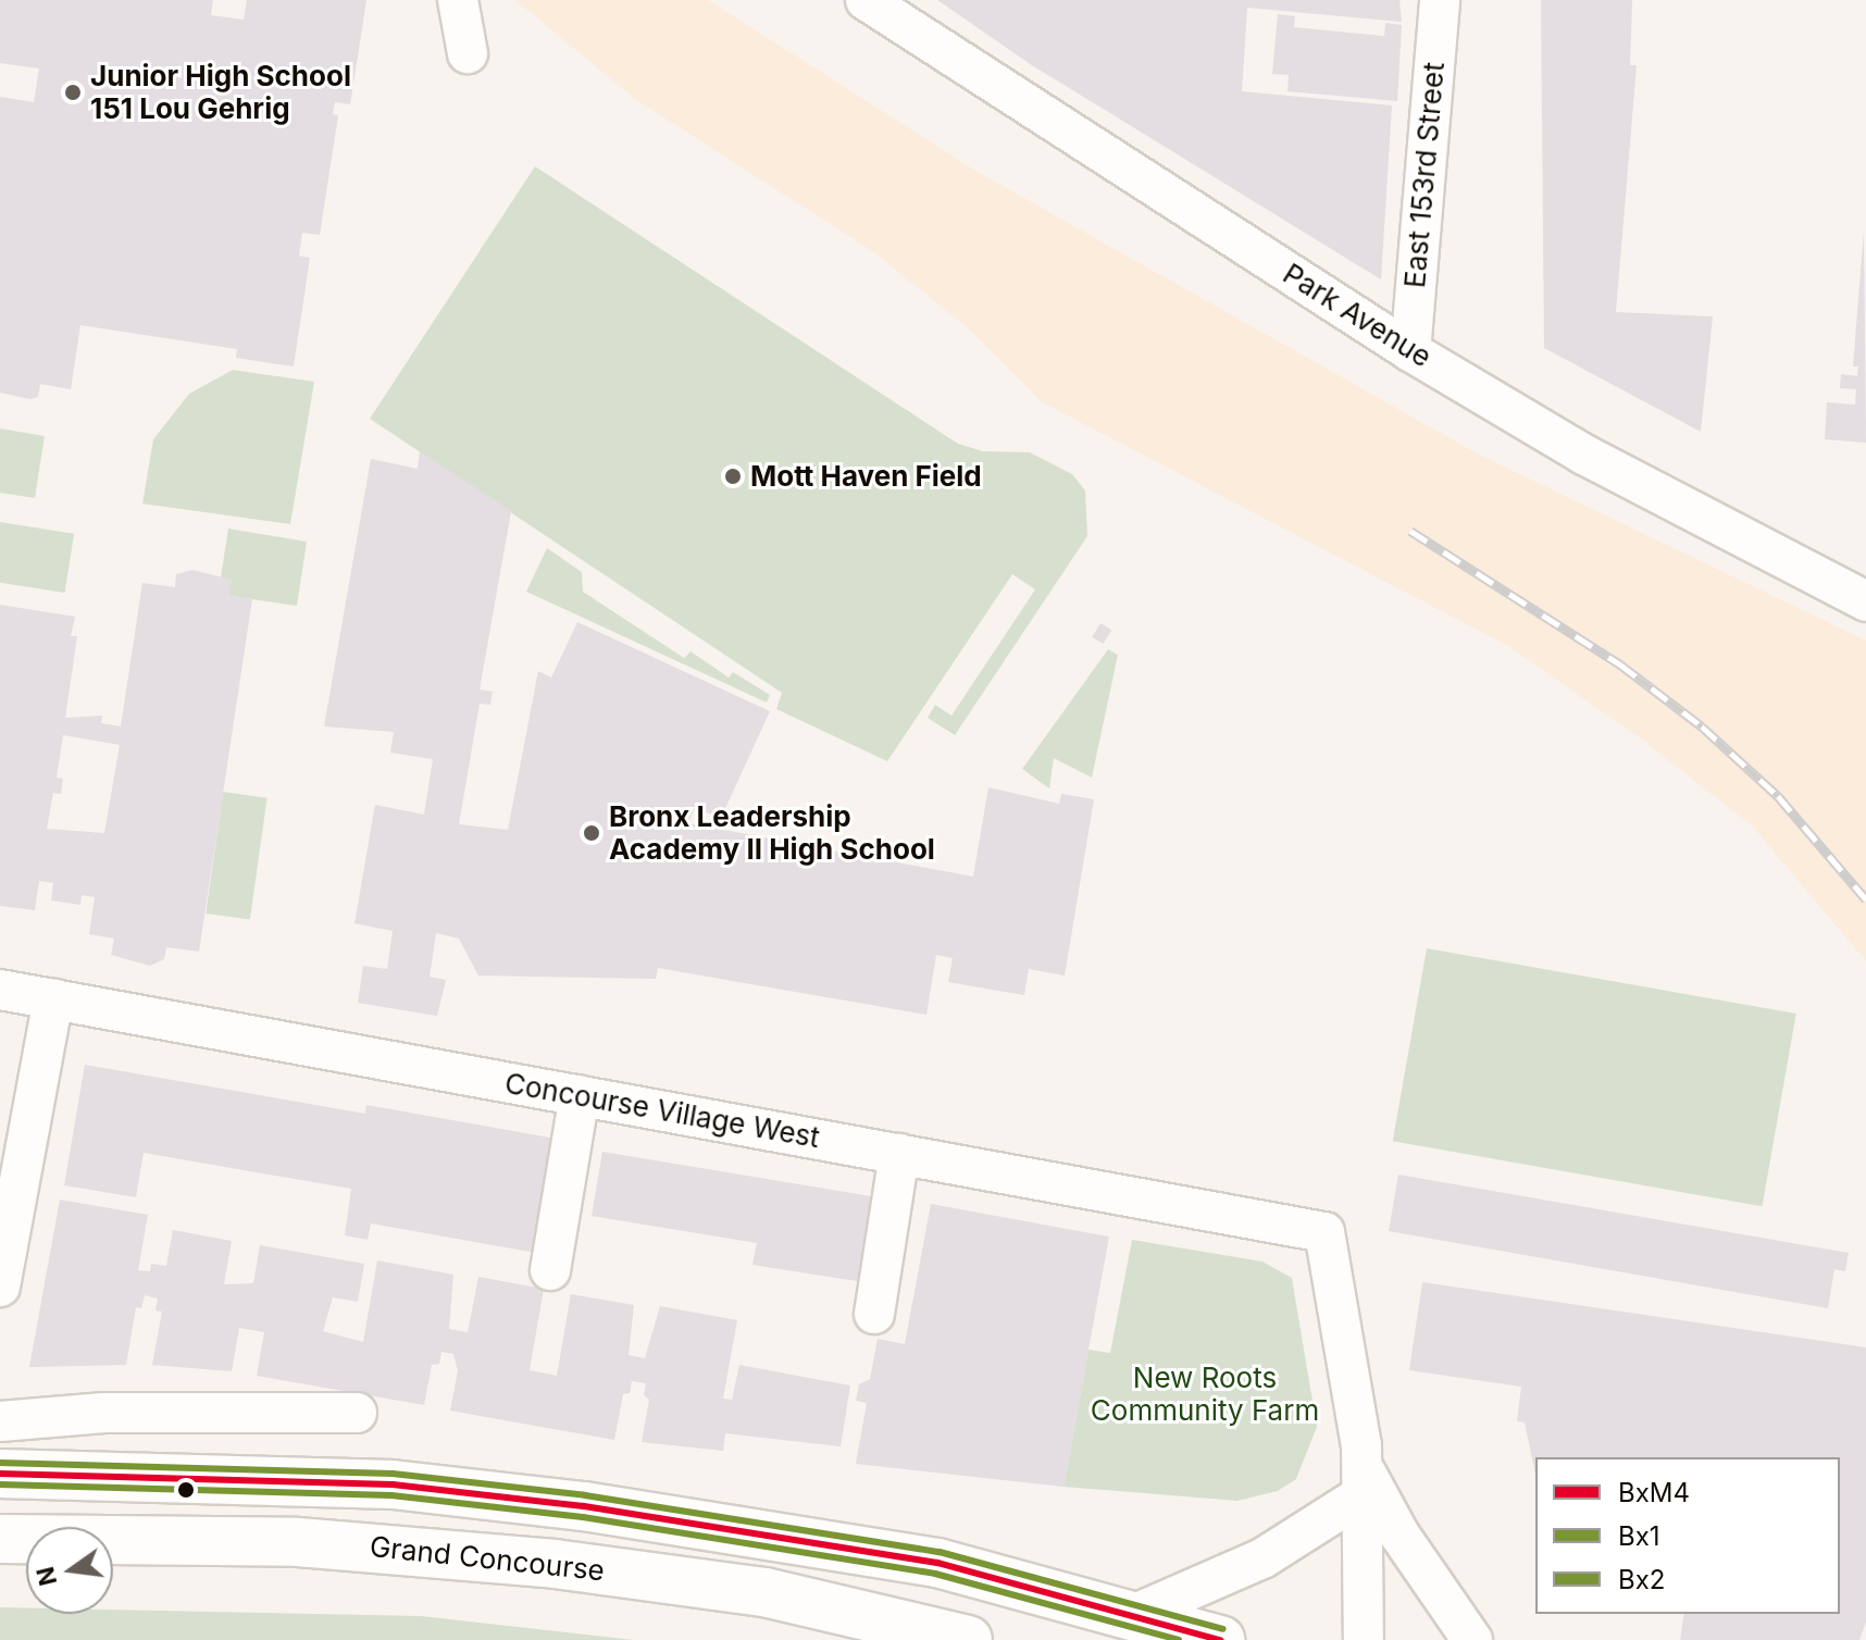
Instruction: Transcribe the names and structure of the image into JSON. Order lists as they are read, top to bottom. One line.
{"streets":{"main road":["Grand Concourse"],"street":["East 153rd Street","Park Avenue","Concourse Village West"]},"crossings":[["East 153rd Street","Park Avenue"]],"parks":["New Roots Community Farm"],"places":["Junior High School 151 Lou Gehrig","Mott Haven Field","Bronx Leadership Academy II High School"],"lines":["transit line Bx2","transit line BxM4","transit line Bx1"],"legend":["BxM4","Bx1","Bx2"],"north":"left"}
